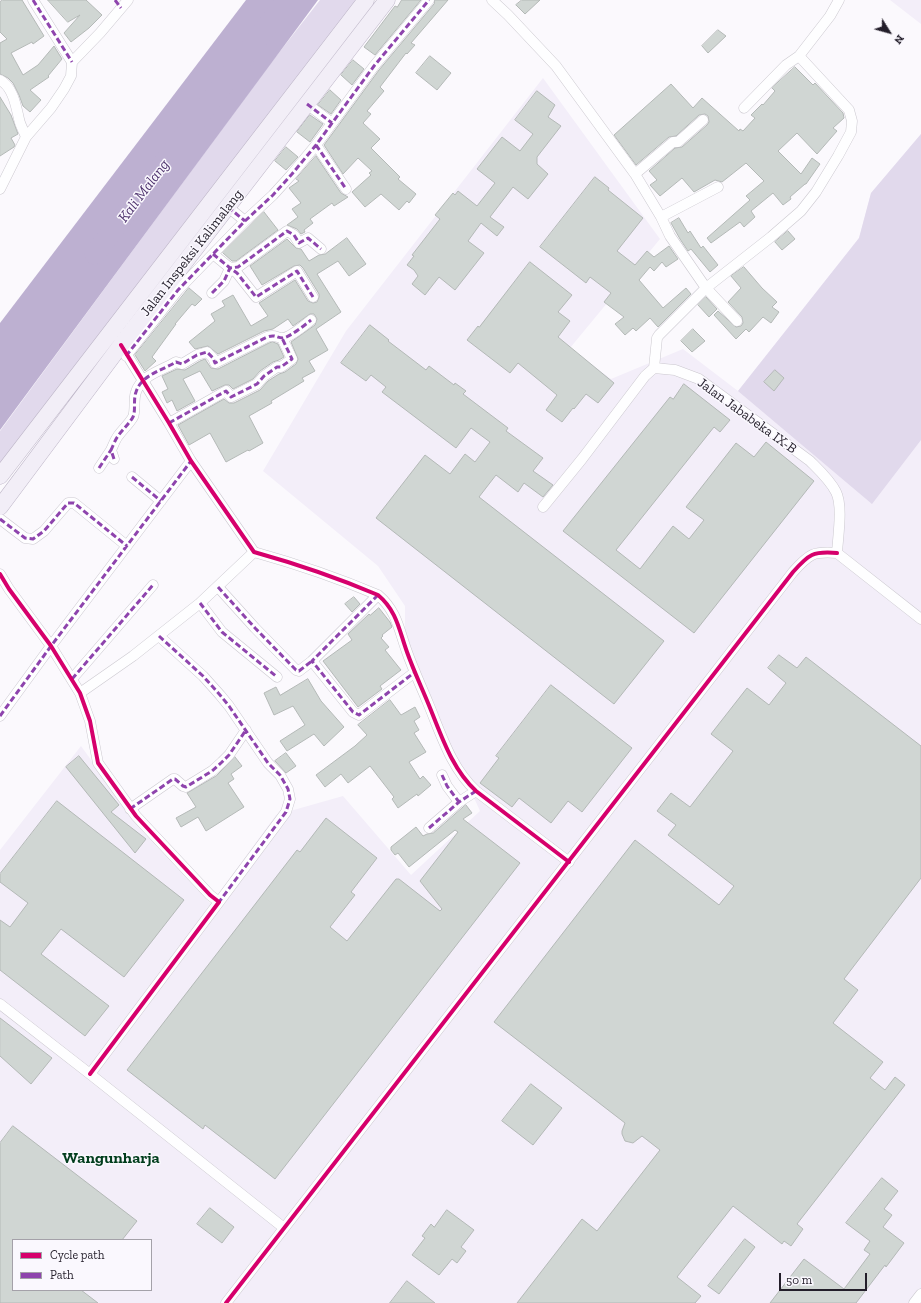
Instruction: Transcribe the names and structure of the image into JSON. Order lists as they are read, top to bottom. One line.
{"streets":{"main road":["Jalan Inspeksi Kalimalang"],"street":["Jalan Jababeka IX-B"]},"districts":["Wangunharja"],"water":["Kali Malang"],"legend":["Cycle path","Path"],"scale_bar":"50 m","north":"bottom right"}
